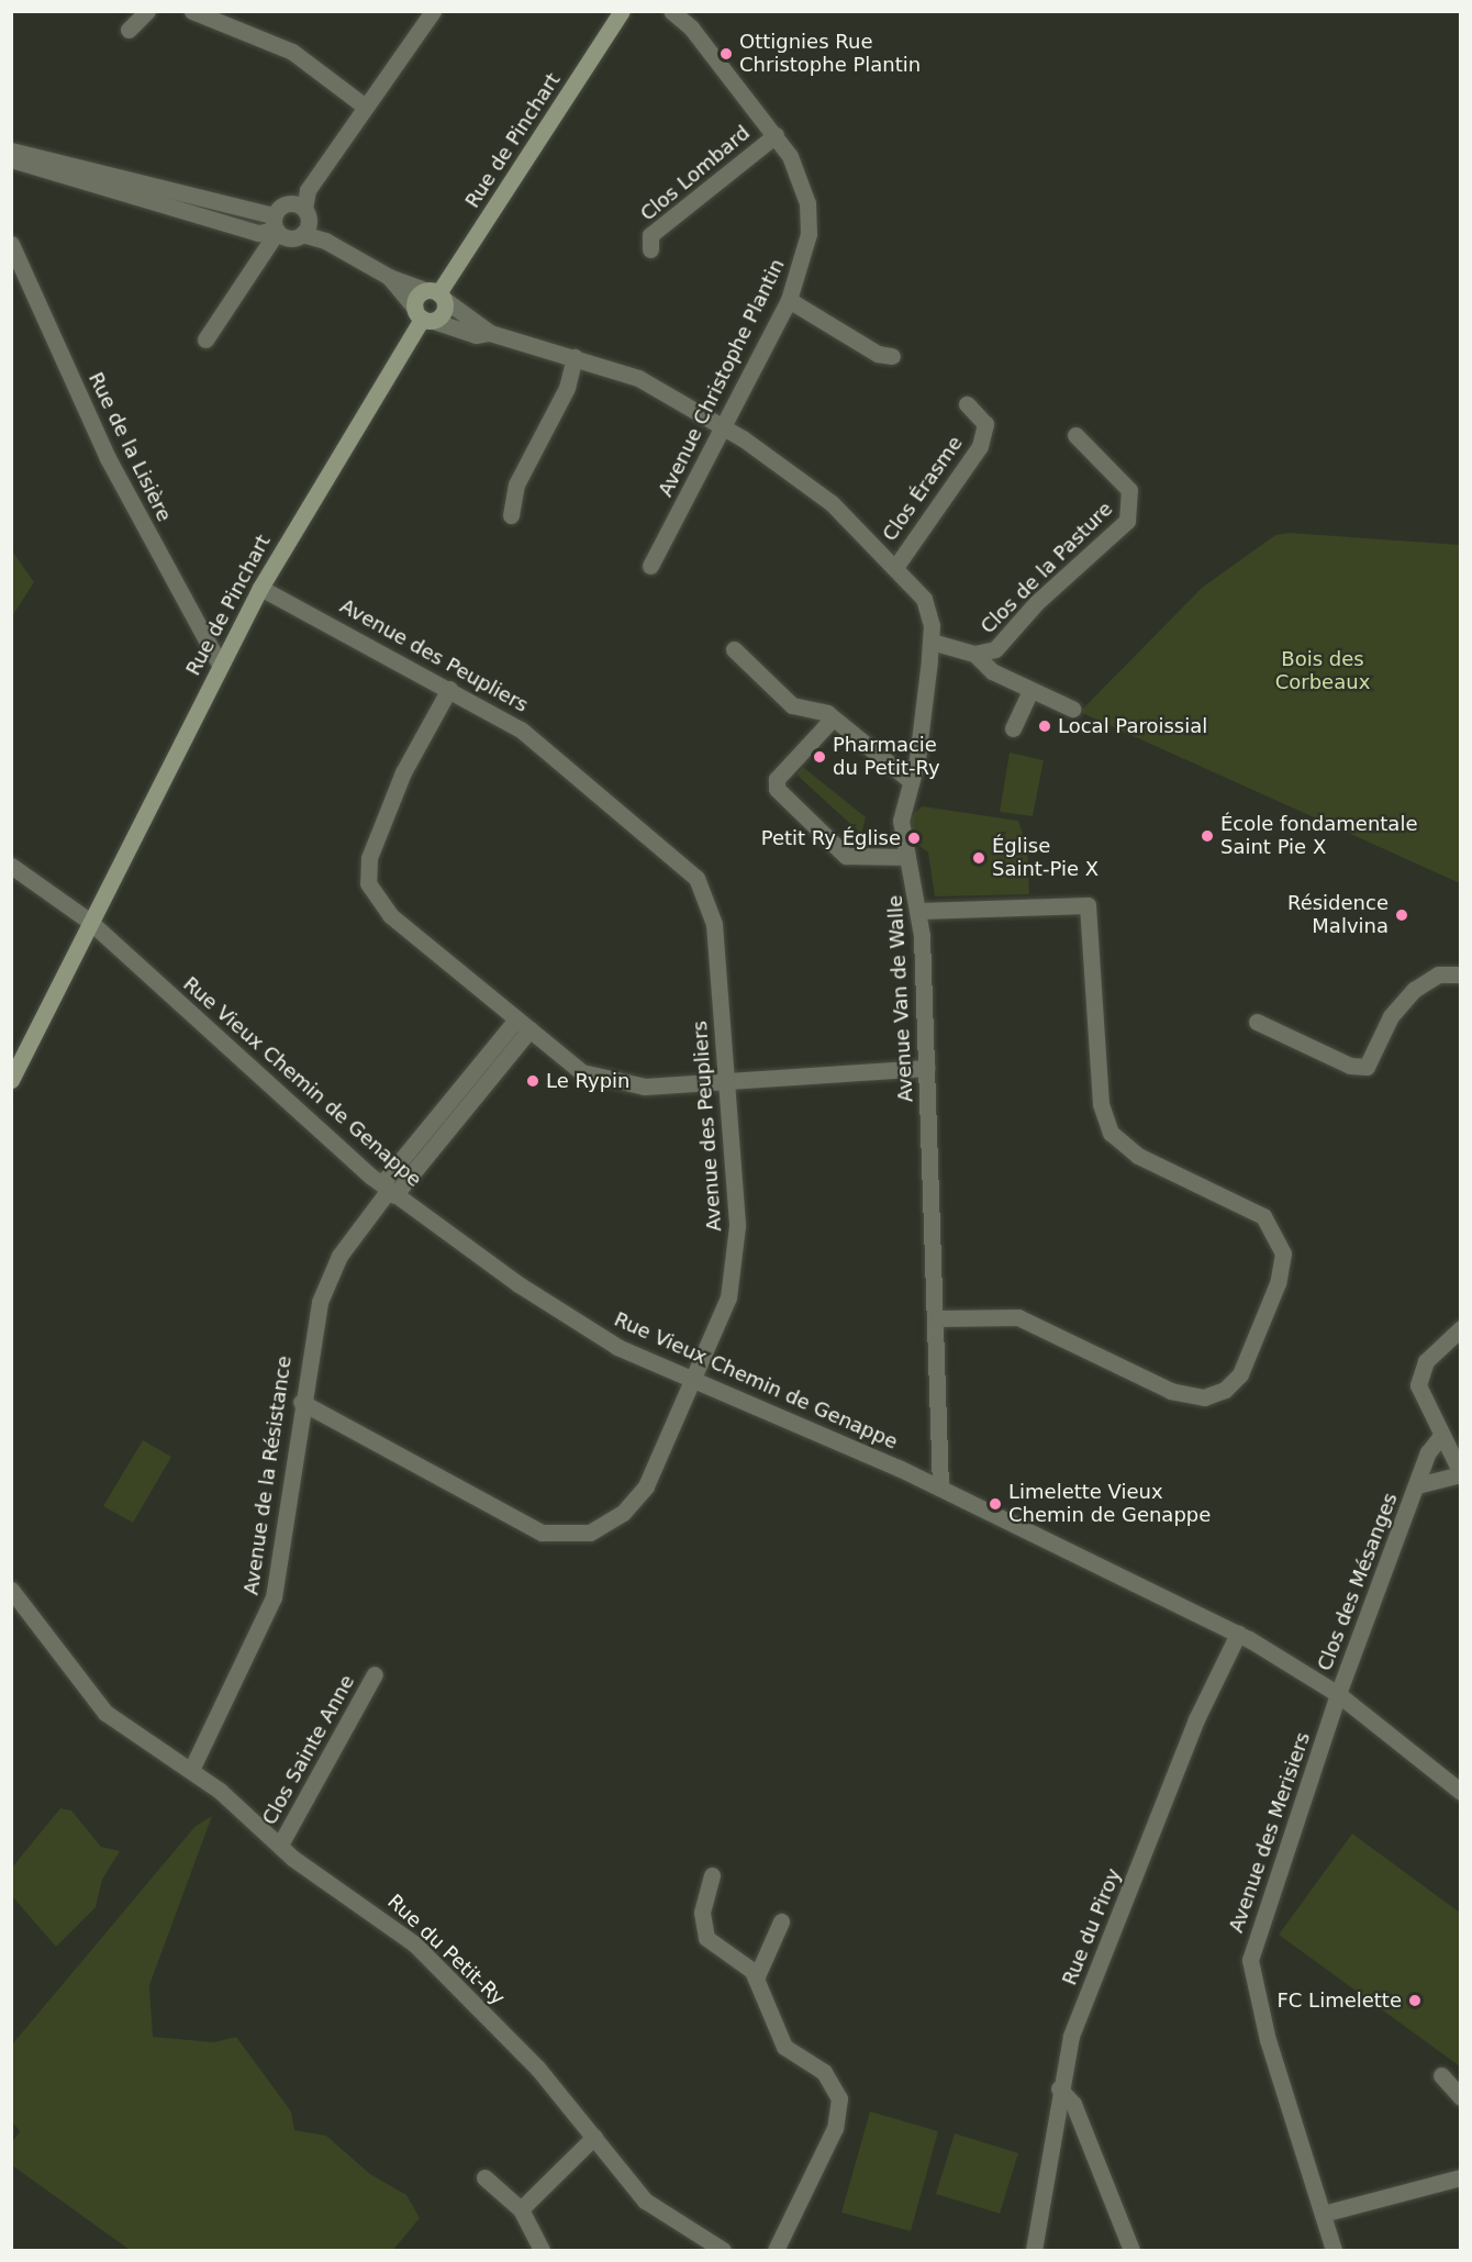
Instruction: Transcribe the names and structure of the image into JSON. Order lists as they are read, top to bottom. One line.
{"streets":{"main road":["Rue de Pinchart"],"street":["Clos Lombard","Avenue Christophe Plantin","Rue de la Lisière","Clos Érasme","Clos de la Pasture","Avenue des Peupliers","Avenue Van de Walle","Rue Vieux Chemin de Genappe","Avenue de la Résistance","Clos des Mésanges","Clos Sainte Anne","Avenue des Merisiers","Rue du Piroy","Rue du Petit-Ry"]},"crossings":[["Rue de Pinchart","Rue de la Lisière"],["Rue de Pinchart","Avenue des Peupliers"],["Rue de Pinchart","Avenue Van de Walle"],["Rue de Pinchart","Rue Vieux Chemin de Genappe"],["Clos Lombard","Avenue Christophe Plantin"],["Avenue Christophe Plantin","Avenue Van de Walle"],["Clos Érasme","Avenue Van de Walle"],["Clos de la Pasture","Avenue Van de Walle"],["Avenue des Peupliers","Rue Vieux Chemin de Genappe"],["Avenue des Peupliers","Avenue de la Résistance"],["Avenue Van de Walle","Rue Vieux Chemin de Genappe"],["Rue Vieux Chemin de Genappe","Avenue de la Résistance"],["Rue Vieux Chemin de Genappe","Clos des Mésanges"],["Rue Vieux Chemin de Genappe","Avenue des Merisiers"],["Rue Vieux Chemin de Genappe","Rue du Piroy"],["Avenue de la Résistance","Rue du Petit-Ry"],["Clos des Mésanges","Avenue des Merisiers"],["Clos Sainte Anne","Rue du Petit-Ry"]],"parks":["Bois des Corbeaux"],"places":["Ottignies Rue Christophe Plantin","Local Paroissial","Pharmacie du Petit-Ry","École fondamentale Saint Pie X","Petit Ry Église","Église Saint-Pie X","Résidence Malvina","Le Rypin","Limelette Vieux Chemin de Genappe","FC Limelette"]}
